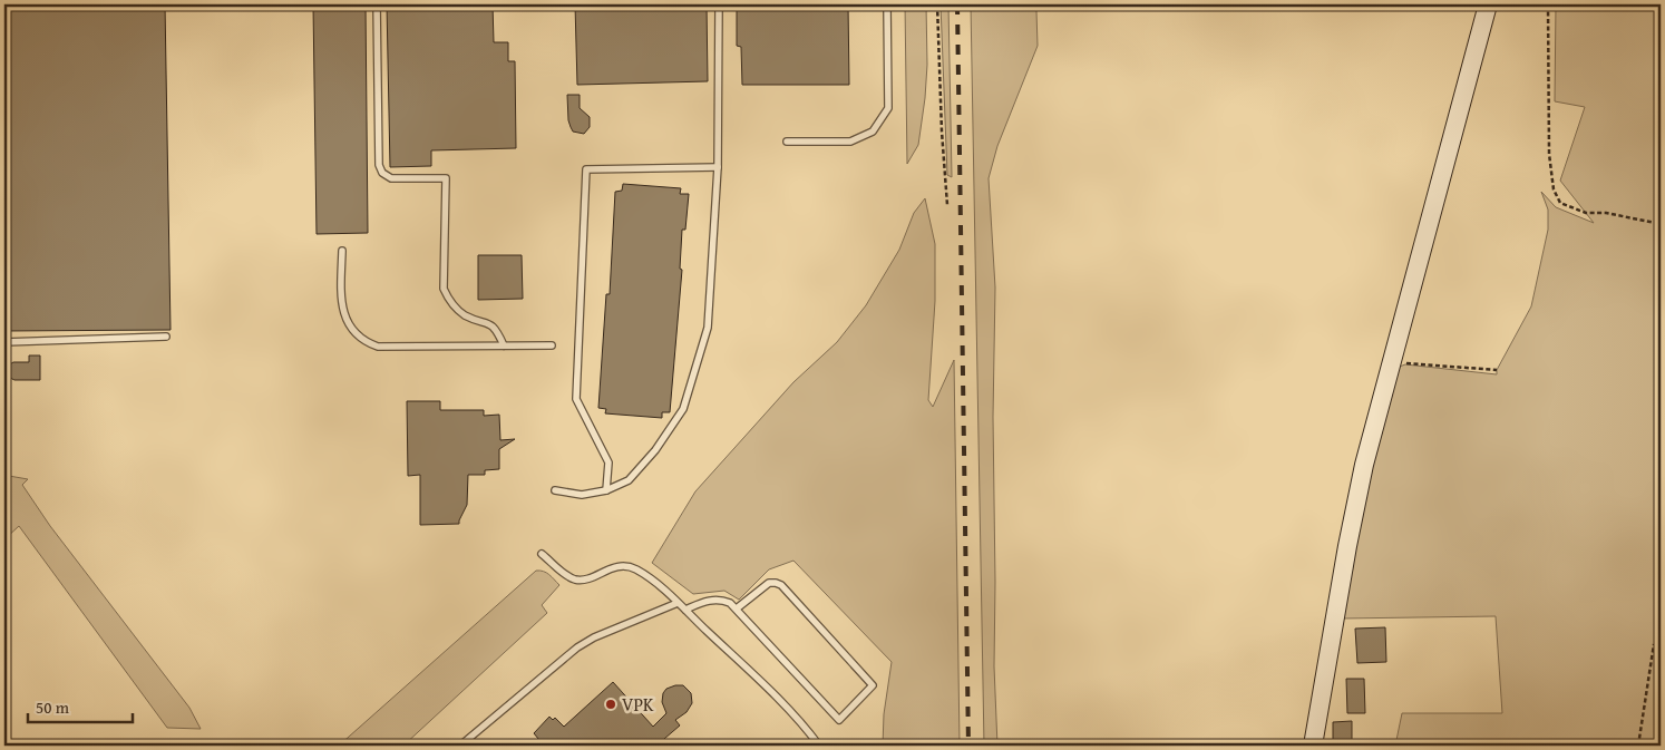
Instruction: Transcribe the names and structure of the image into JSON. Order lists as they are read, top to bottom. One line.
{"places":["VPK"],"scale_bar":"50 m"}
